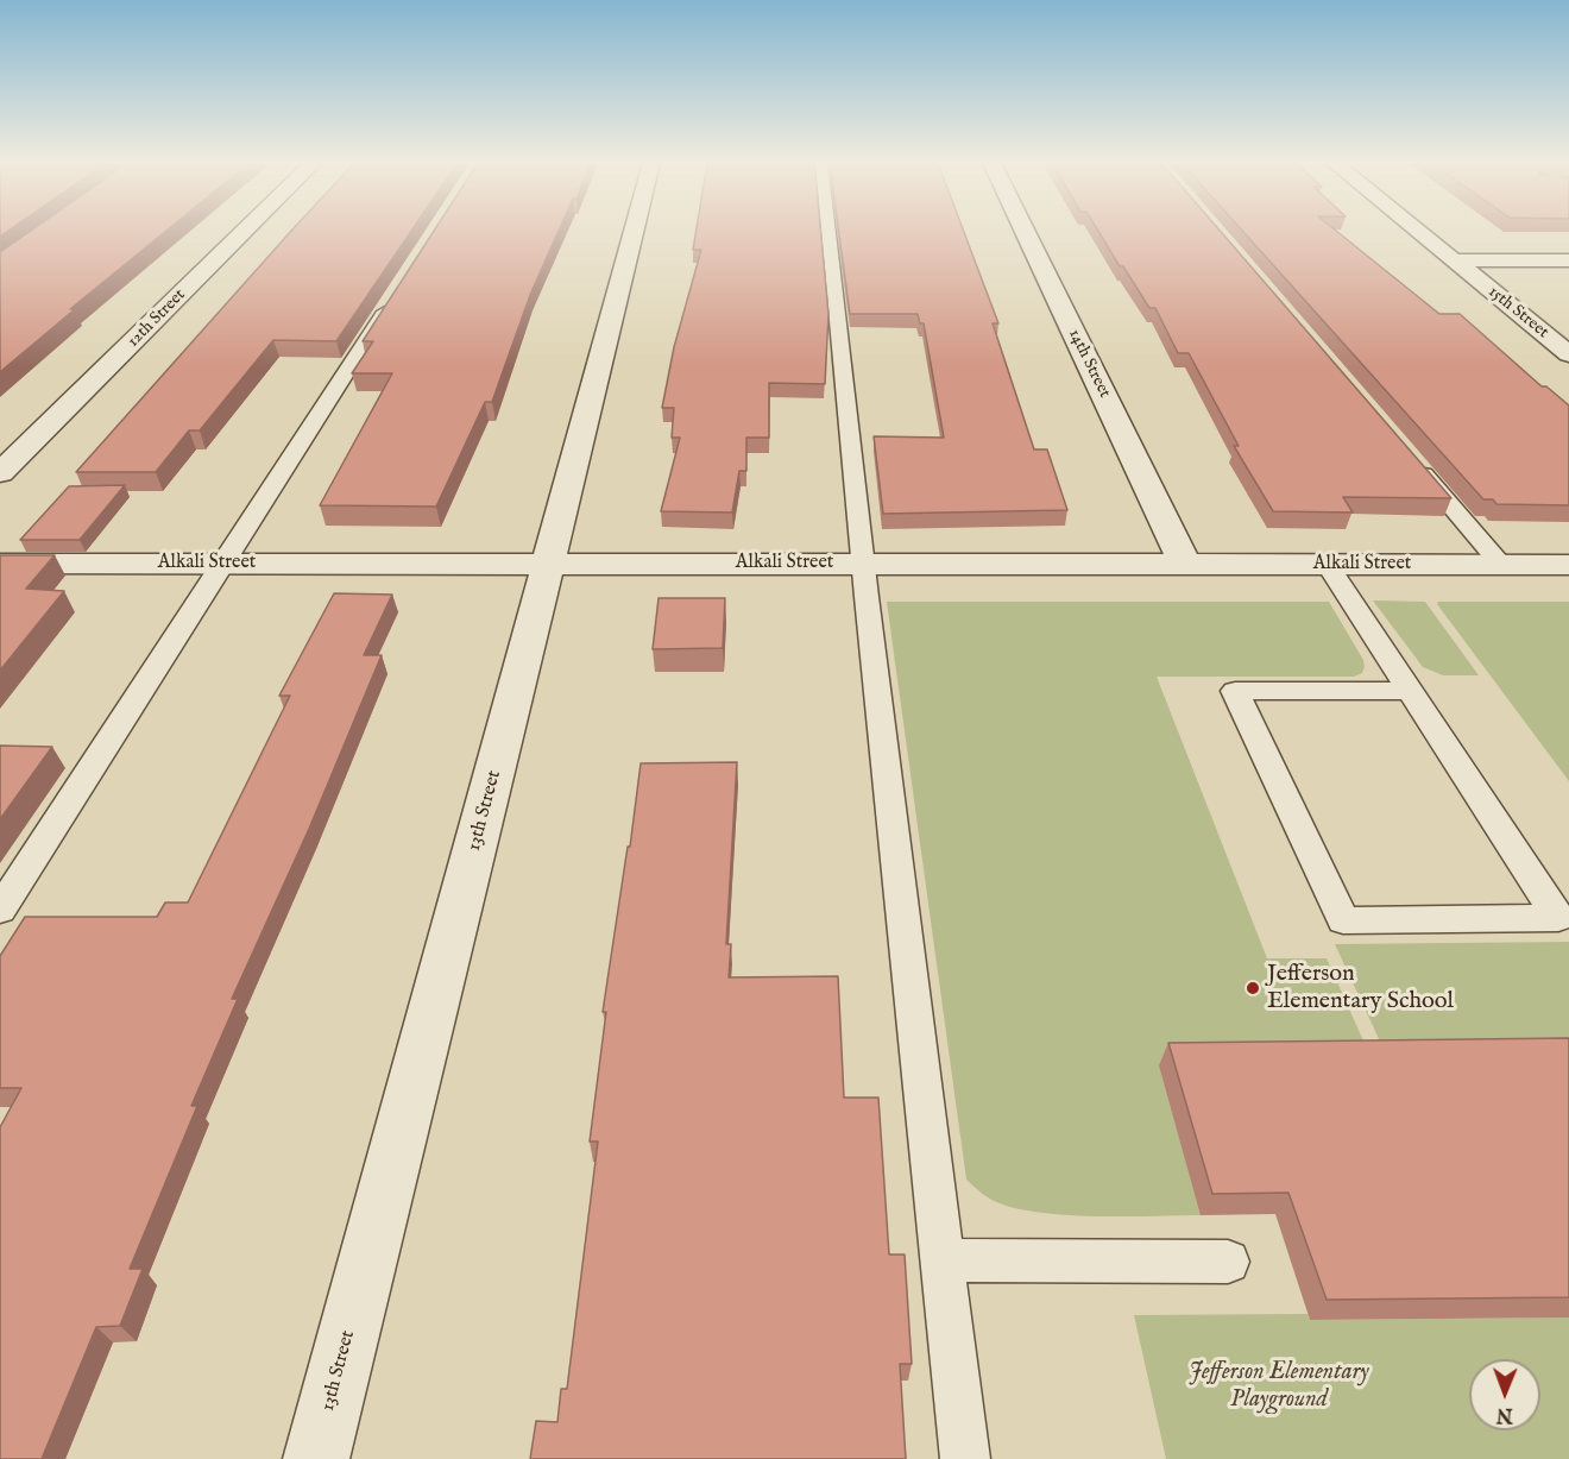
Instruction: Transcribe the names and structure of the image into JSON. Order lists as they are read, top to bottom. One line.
{"streets":{"street":["15th Street","12th Street","14th Street","Alkali Street","13th Street"]},"crossings":[["14th Street","Alkali Street"],["Alkali Street","13th Street"]],"parks":["Jefferson Elementary Playground"],"places":["Jefferson Elementary School"],"north":"bottom"}
